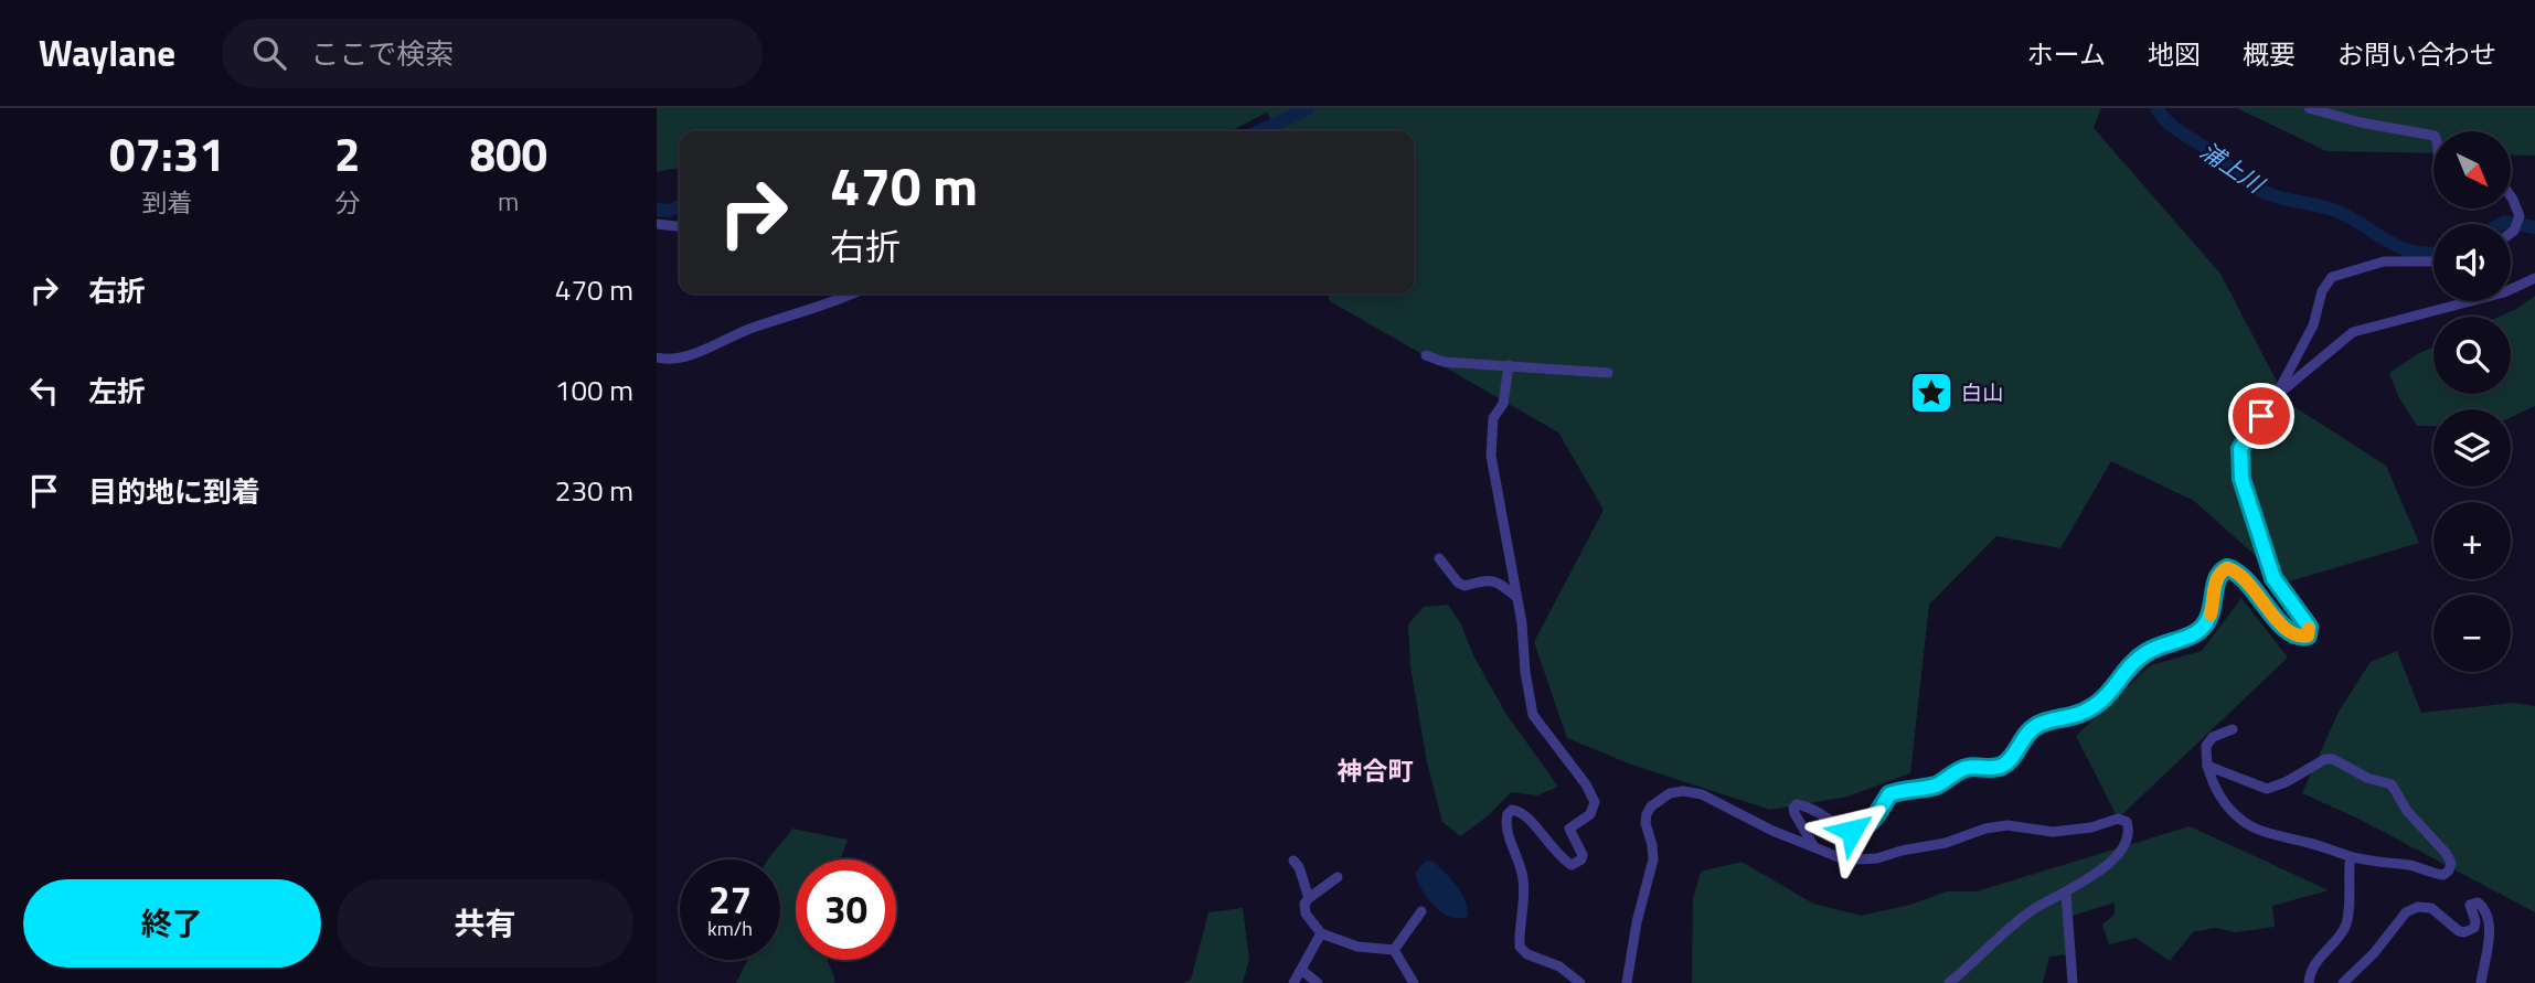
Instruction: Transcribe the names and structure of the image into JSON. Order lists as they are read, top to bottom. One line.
{"districts":["神合町"],"water":["浦上川"],"places":{"place":["白山"]},"north":"bottom right","page":{"header":"Waylane","search":"ここで検索","nav":["ホーム","地図","概要","お問い合わせ"],"eta":["07:31","到着","2","分","800","m"],"map_buttons":["+","−"],"turn":["470 m","右折"],"list":[{"name":"右折","value":"470 m"},{"name":"左折","value":"100 m"},{"name":"目的地に到着","value":"230 m"}],"speed":"27 km/h","limit":"30","buttons":["終了","共有"]}}
